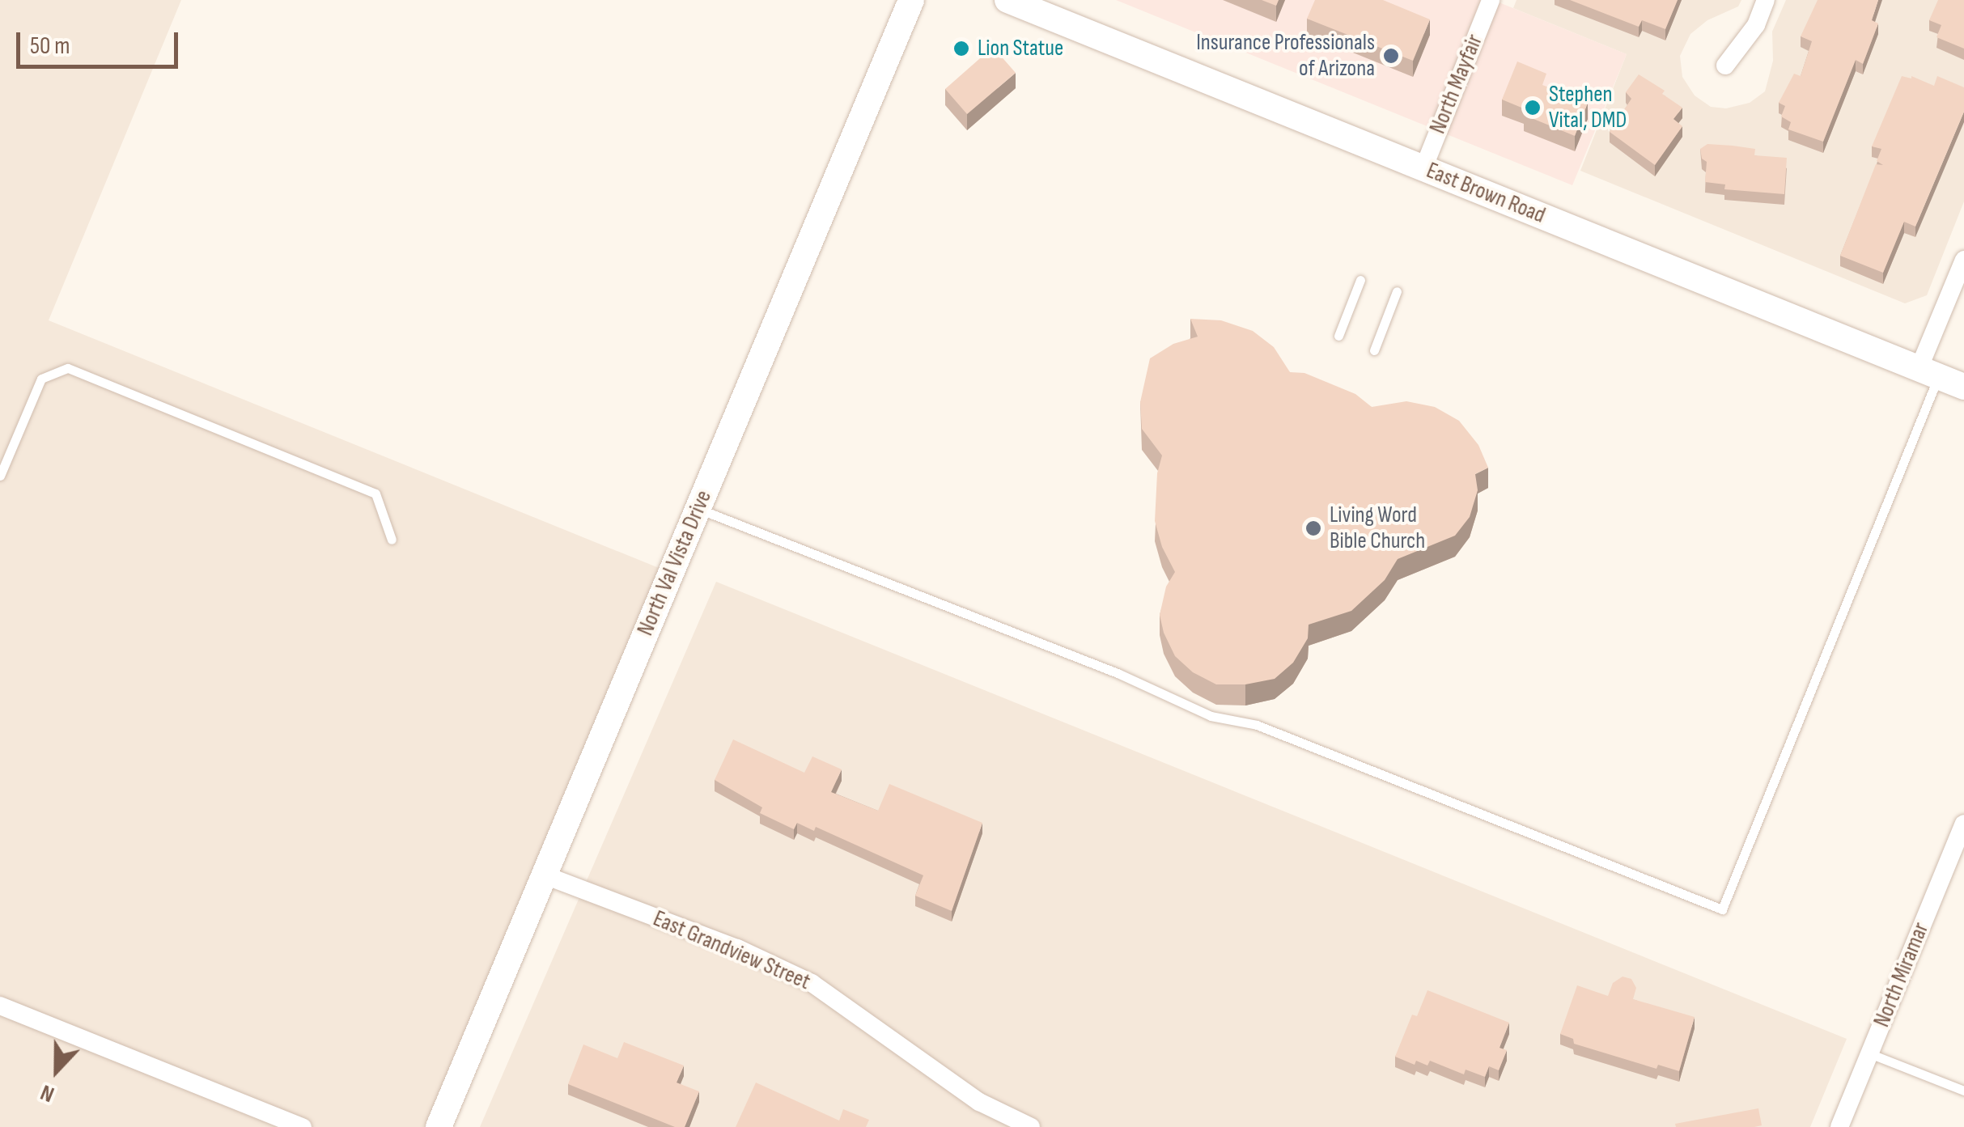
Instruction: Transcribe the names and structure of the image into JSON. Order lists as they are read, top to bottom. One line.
{"streets":{"main road":["East Brown Road","North Val Vista Drive"],"street":["North Mayfair","East Grandview Street","North Miramar"]},"crossings":[["North Mayfair","East Brown Road"],["North Val Vista Drive","East Grandview Street"]],"places":["Lion Statue","Insurance Professionals of Arizona","Stephen Vital, DMD","Living Word Bible Church"],"scale_bar":"50 m","north":"bottom"}
